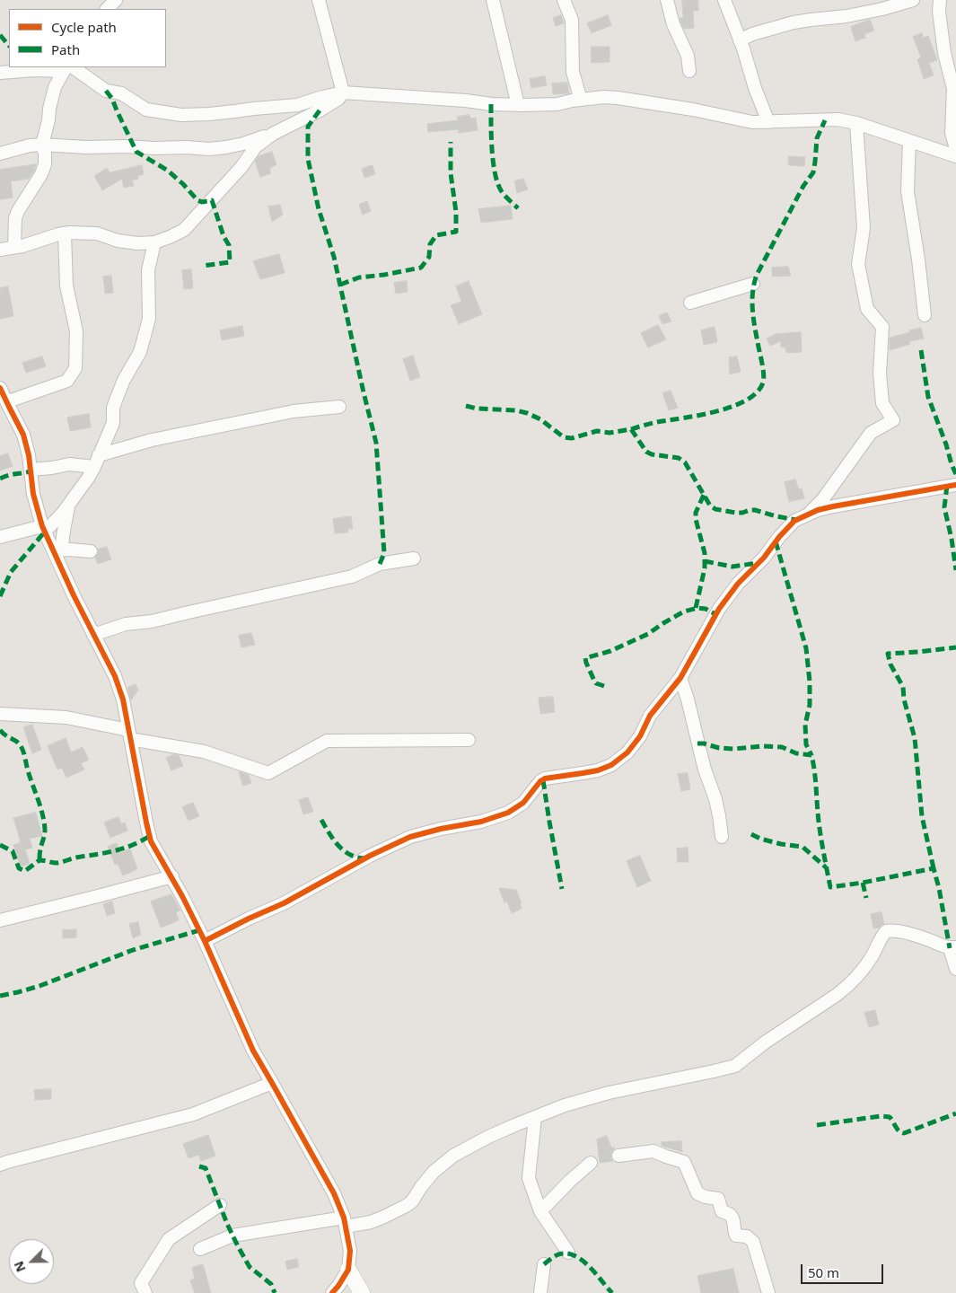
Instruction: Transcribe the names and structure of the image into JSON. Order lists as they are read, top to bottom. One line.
{"legend":["Cycle path","Path"],"scale_bar":"50 m","north":"bottom left"}
